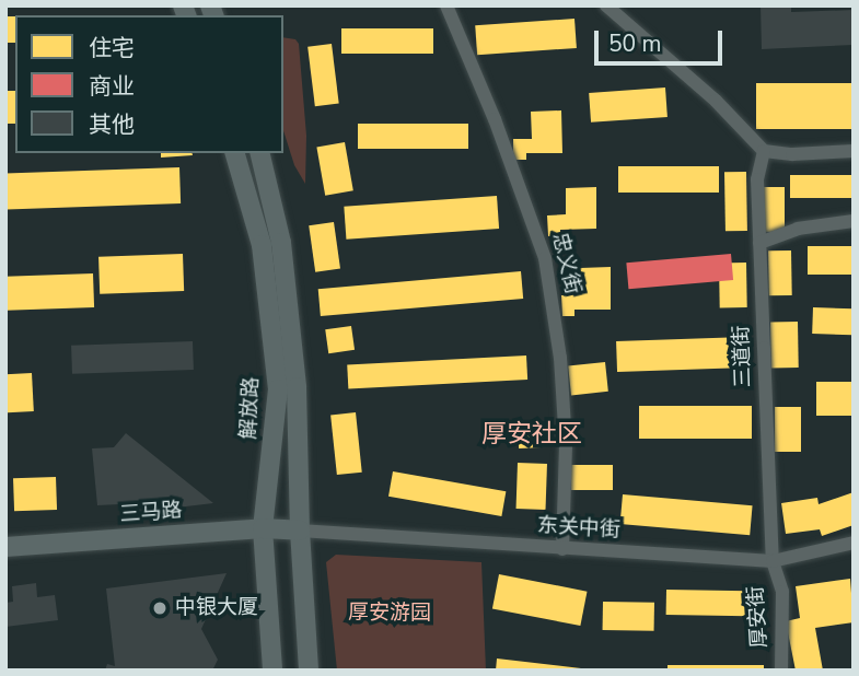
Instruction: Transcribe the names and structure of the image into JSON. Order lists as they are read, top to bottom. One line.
{"streets":{"main road":["解放路","三马路"],"street":["忠义街","三道街","东关中街","厚安街"]},"crossings":[["忠义街","东关中街"],["三道街","东关中街"],["三道街","厚安街"],["解放路","三马路"],["解放路","东关中街"],["三马路","东关中街"],["东关中街","厚安街"]],"districts":["厚安社区"],"parks":["厚安游园"],"places":["中银大厦"],"legend":["住宅","商业","其他"],"scale_bar":"50 m"}
